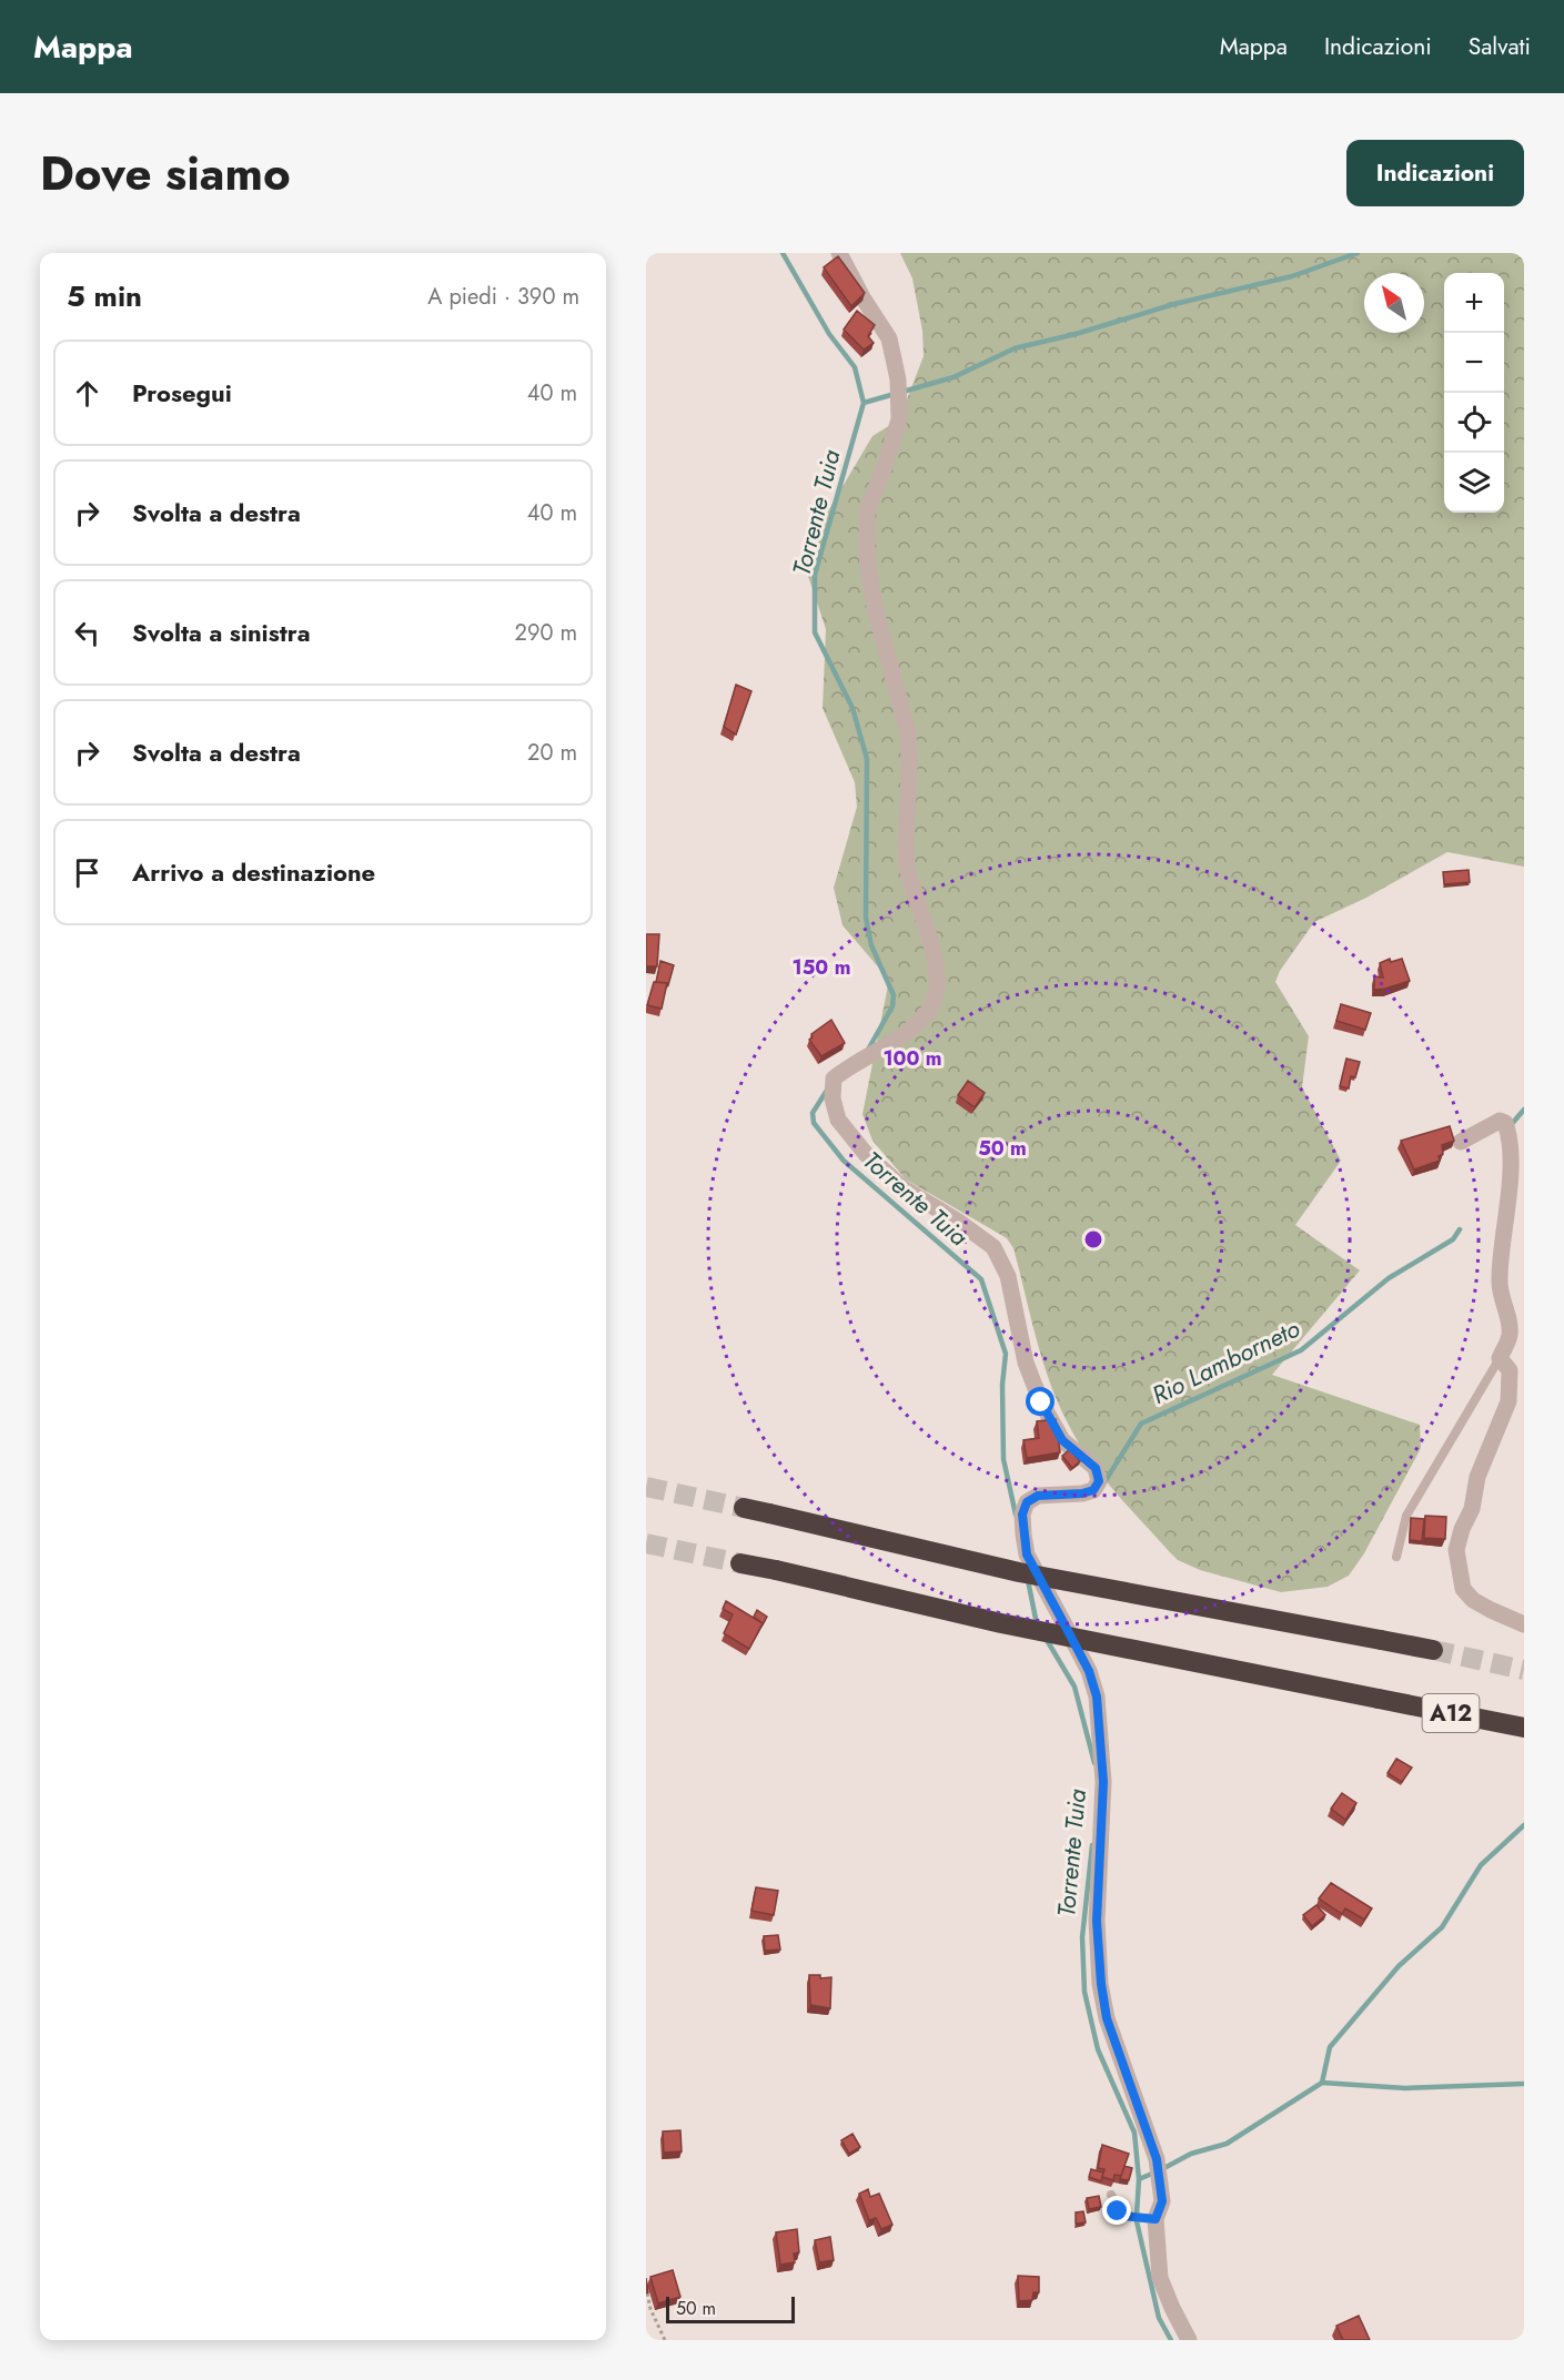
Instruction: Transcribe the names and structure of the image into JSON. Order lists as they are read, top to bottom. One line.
{"streets":{"highway":["A12"]},"water":["Torrente Tuia","Rio Lamborneto"],"scale_bar":"50 m","north":"top left","page":{"header":"Mappa","nav":["Mappa","Indicazioni","Salvati"],"title":"Dove siamo","buttons":"Indicazioni","heading":["5 min","A piedi · 390 m"],"map_buttons":["+","−"],"list":[["Prosegui","40 m"],["Svolta a destra","40 m"],["Svolta a sinistra","290 m"],["Svolta a destra","20 m"],"Arrivo a destinazione"],"scale":"50 m"},"rings":["150 m","100 m","50 m"]}
